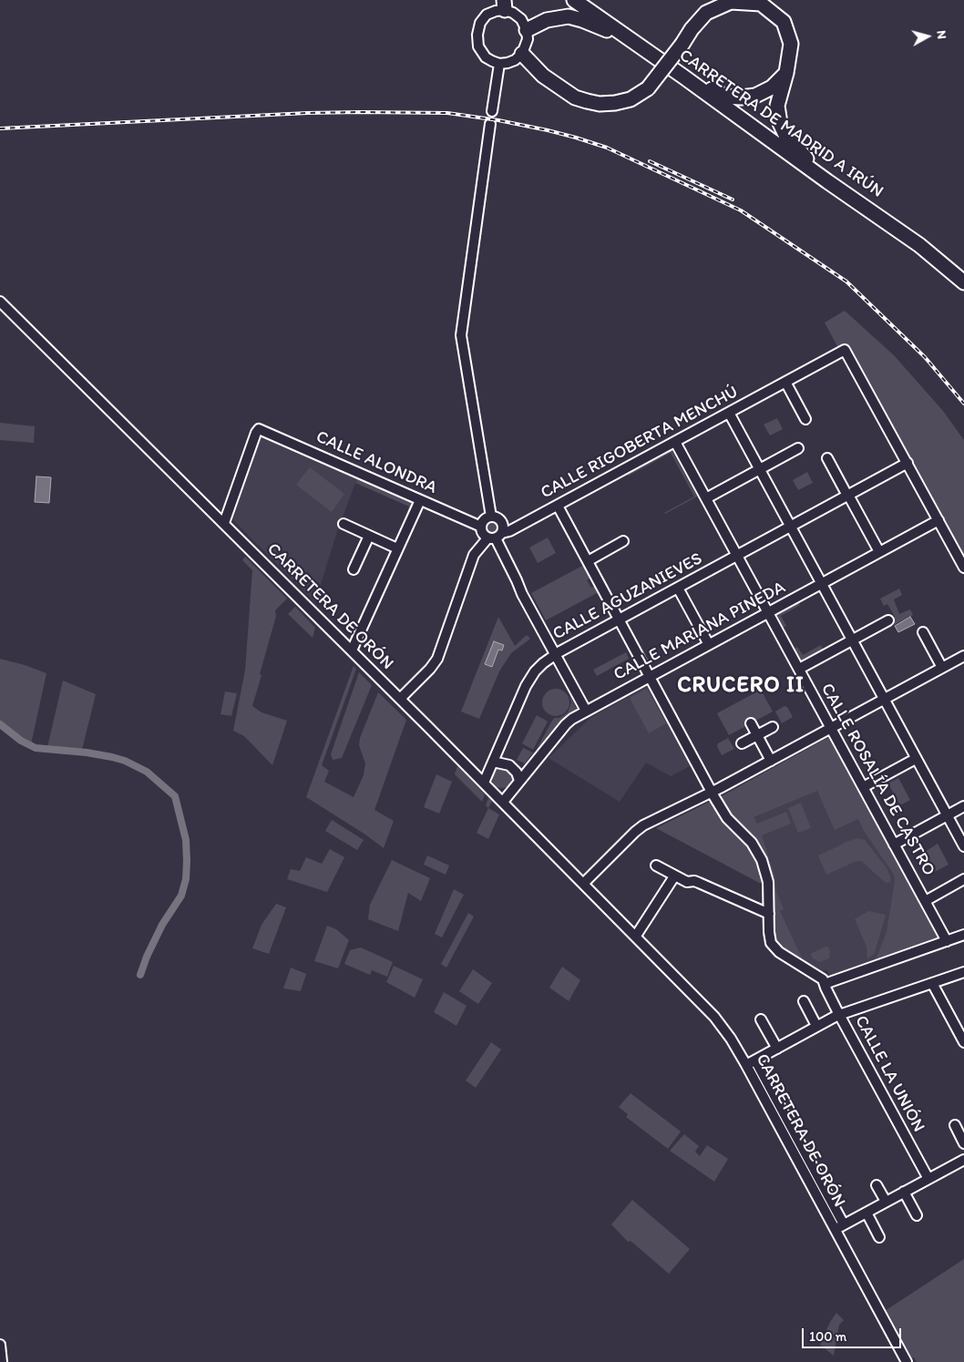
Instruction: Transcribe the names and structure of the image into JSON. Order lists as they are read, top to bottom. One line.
{"streets":{"highway":["CARRETERA DE MADRID A IRÚN"],"street":["CALLE RIGOBERTA MENCHÚ","CALLE ALONDRA","CALLE AGUZANIEVES","CARRETERA DE ORÓN","CALLE MARIANA PINEDA","CALLE ROSALÍA DE CASTRO","CALLE LA UNIÓN"]},"crossings":[["CALLE RIGOBERTA MENCHÚ","CALLE ALONDRA"],["CALLE RIGOBERTA MENCHÚ","CALLE AGUZANIEVES"],["CALLE RIGOBERTA MENCHÚ","CALLE ROSALÍA DE CASTRO"],["CALLE ALONDRA","CARRETERA DE ORÓN"],["CALLE AGUZANIEVES","CARRETERA DE ORÓN"],["CALLE AGUZANIEVES","CALLE ROSALÍA DE CASTRO"],["CARRETERA DE ORÓN","CALLE MARIANA PINEDA"],["CALLE MARIANA PINEDA","CALLE ROSALÍA DE CASTRO"]],"districts":["CRUCERO II"],"scale_bar":"100 m","north":"right"}
